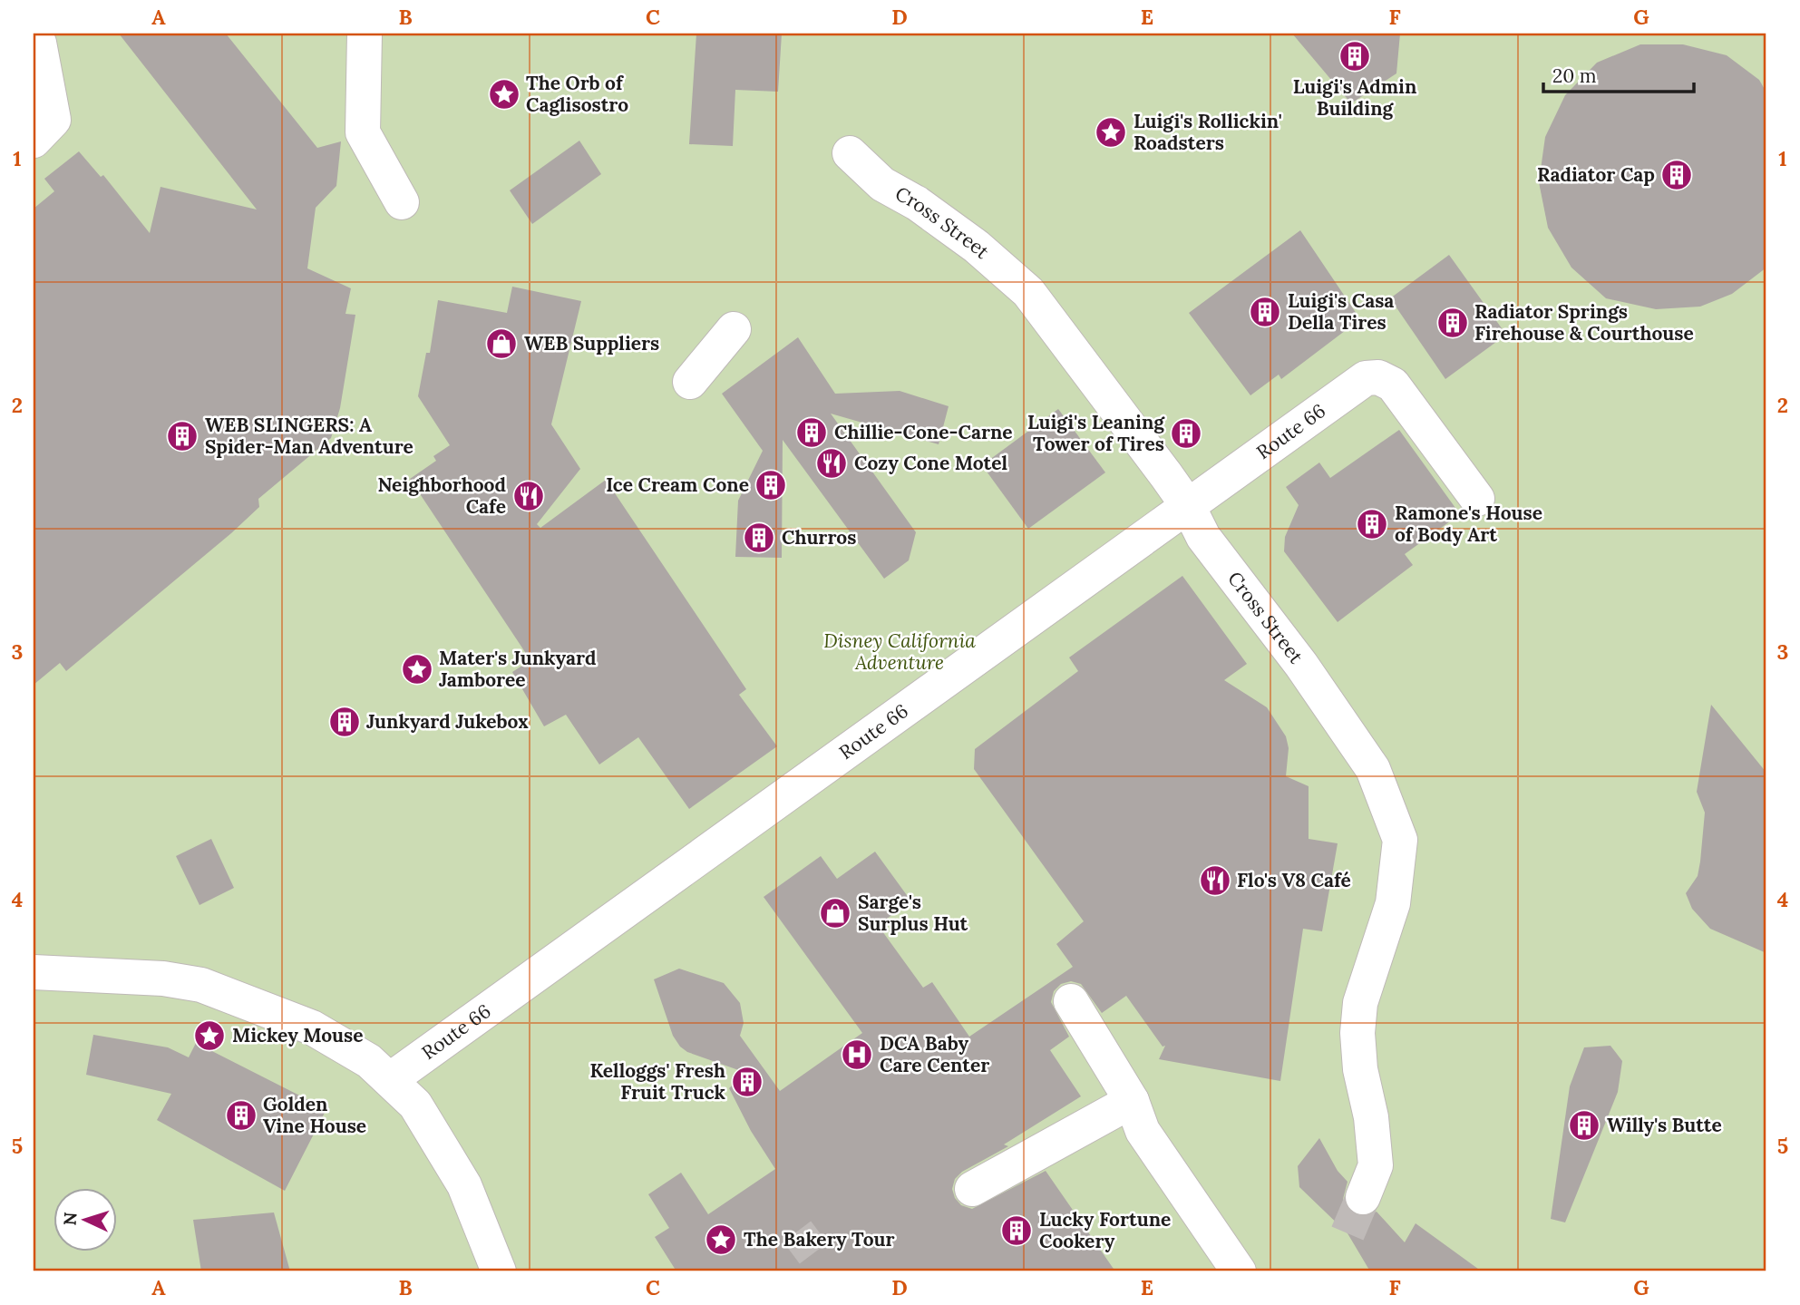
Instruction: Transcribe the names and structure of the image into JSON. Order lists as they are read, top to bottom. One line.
{"streets":{"street":["Cross Street","Route 66"]},"crossings":[["Cross Street","Route 66"]],"parks":["Disney California Adventure"],"places":{"building":["Luigi's Admin Building","Radiator Cap","Luigi's Casa Della Tires","Radiator Springs Firehouse & Courthouse","Chillie-Cone-Carne","Luigi's Leaning Tower of Tires","WEB SLINGERS: A Spider-Man Adventure","Ice Cream Cone","Ramone's House of Body Art","Churros","Junkyard Jukebox","Kelloggs' Fresh Fruit Truck","Golden Vine House","Willy's Butte","Lucky Fortune Cookery"],"place":["The Orb of Caglisostro","Luigi's Rollickin' Roadsters","Mater's Junkyard Jamboree","Mickey Mouse","The Bakery Tour"],"shop":["WEB Suppliers","Sarge's Surplus Hut"],"restaurant":["Cozy Cone Motel","Neighborhood Cafe","Flo's V8 Café"],"hospital":["DCA Baby Care Center"]},"scale_bar":"20 m","north":"left","grid":{"columns":["A","B","C","D","E","F","G"],"rows":["1","2","3","4","5"]}}
